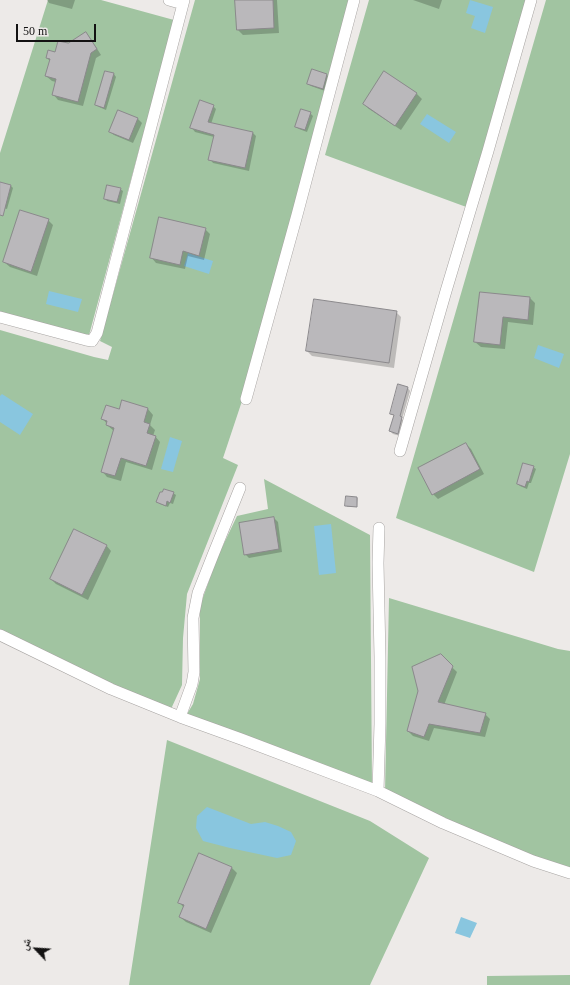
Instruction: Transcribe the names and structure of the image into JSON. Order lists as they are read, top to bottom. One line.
{"scale_bar":"50 m","north":"top left"}
